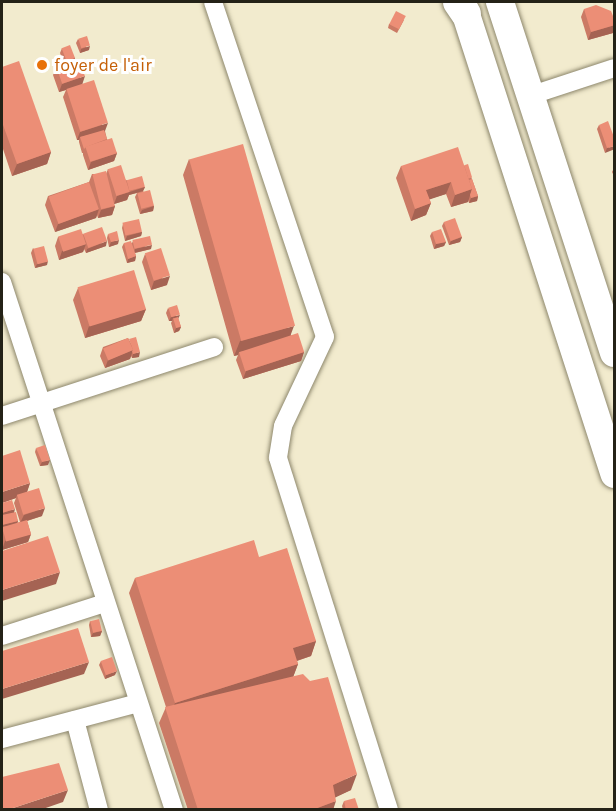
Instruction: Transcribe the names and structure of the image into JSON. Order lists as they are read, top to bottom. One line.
{"places":["foyer de l'air"]}
